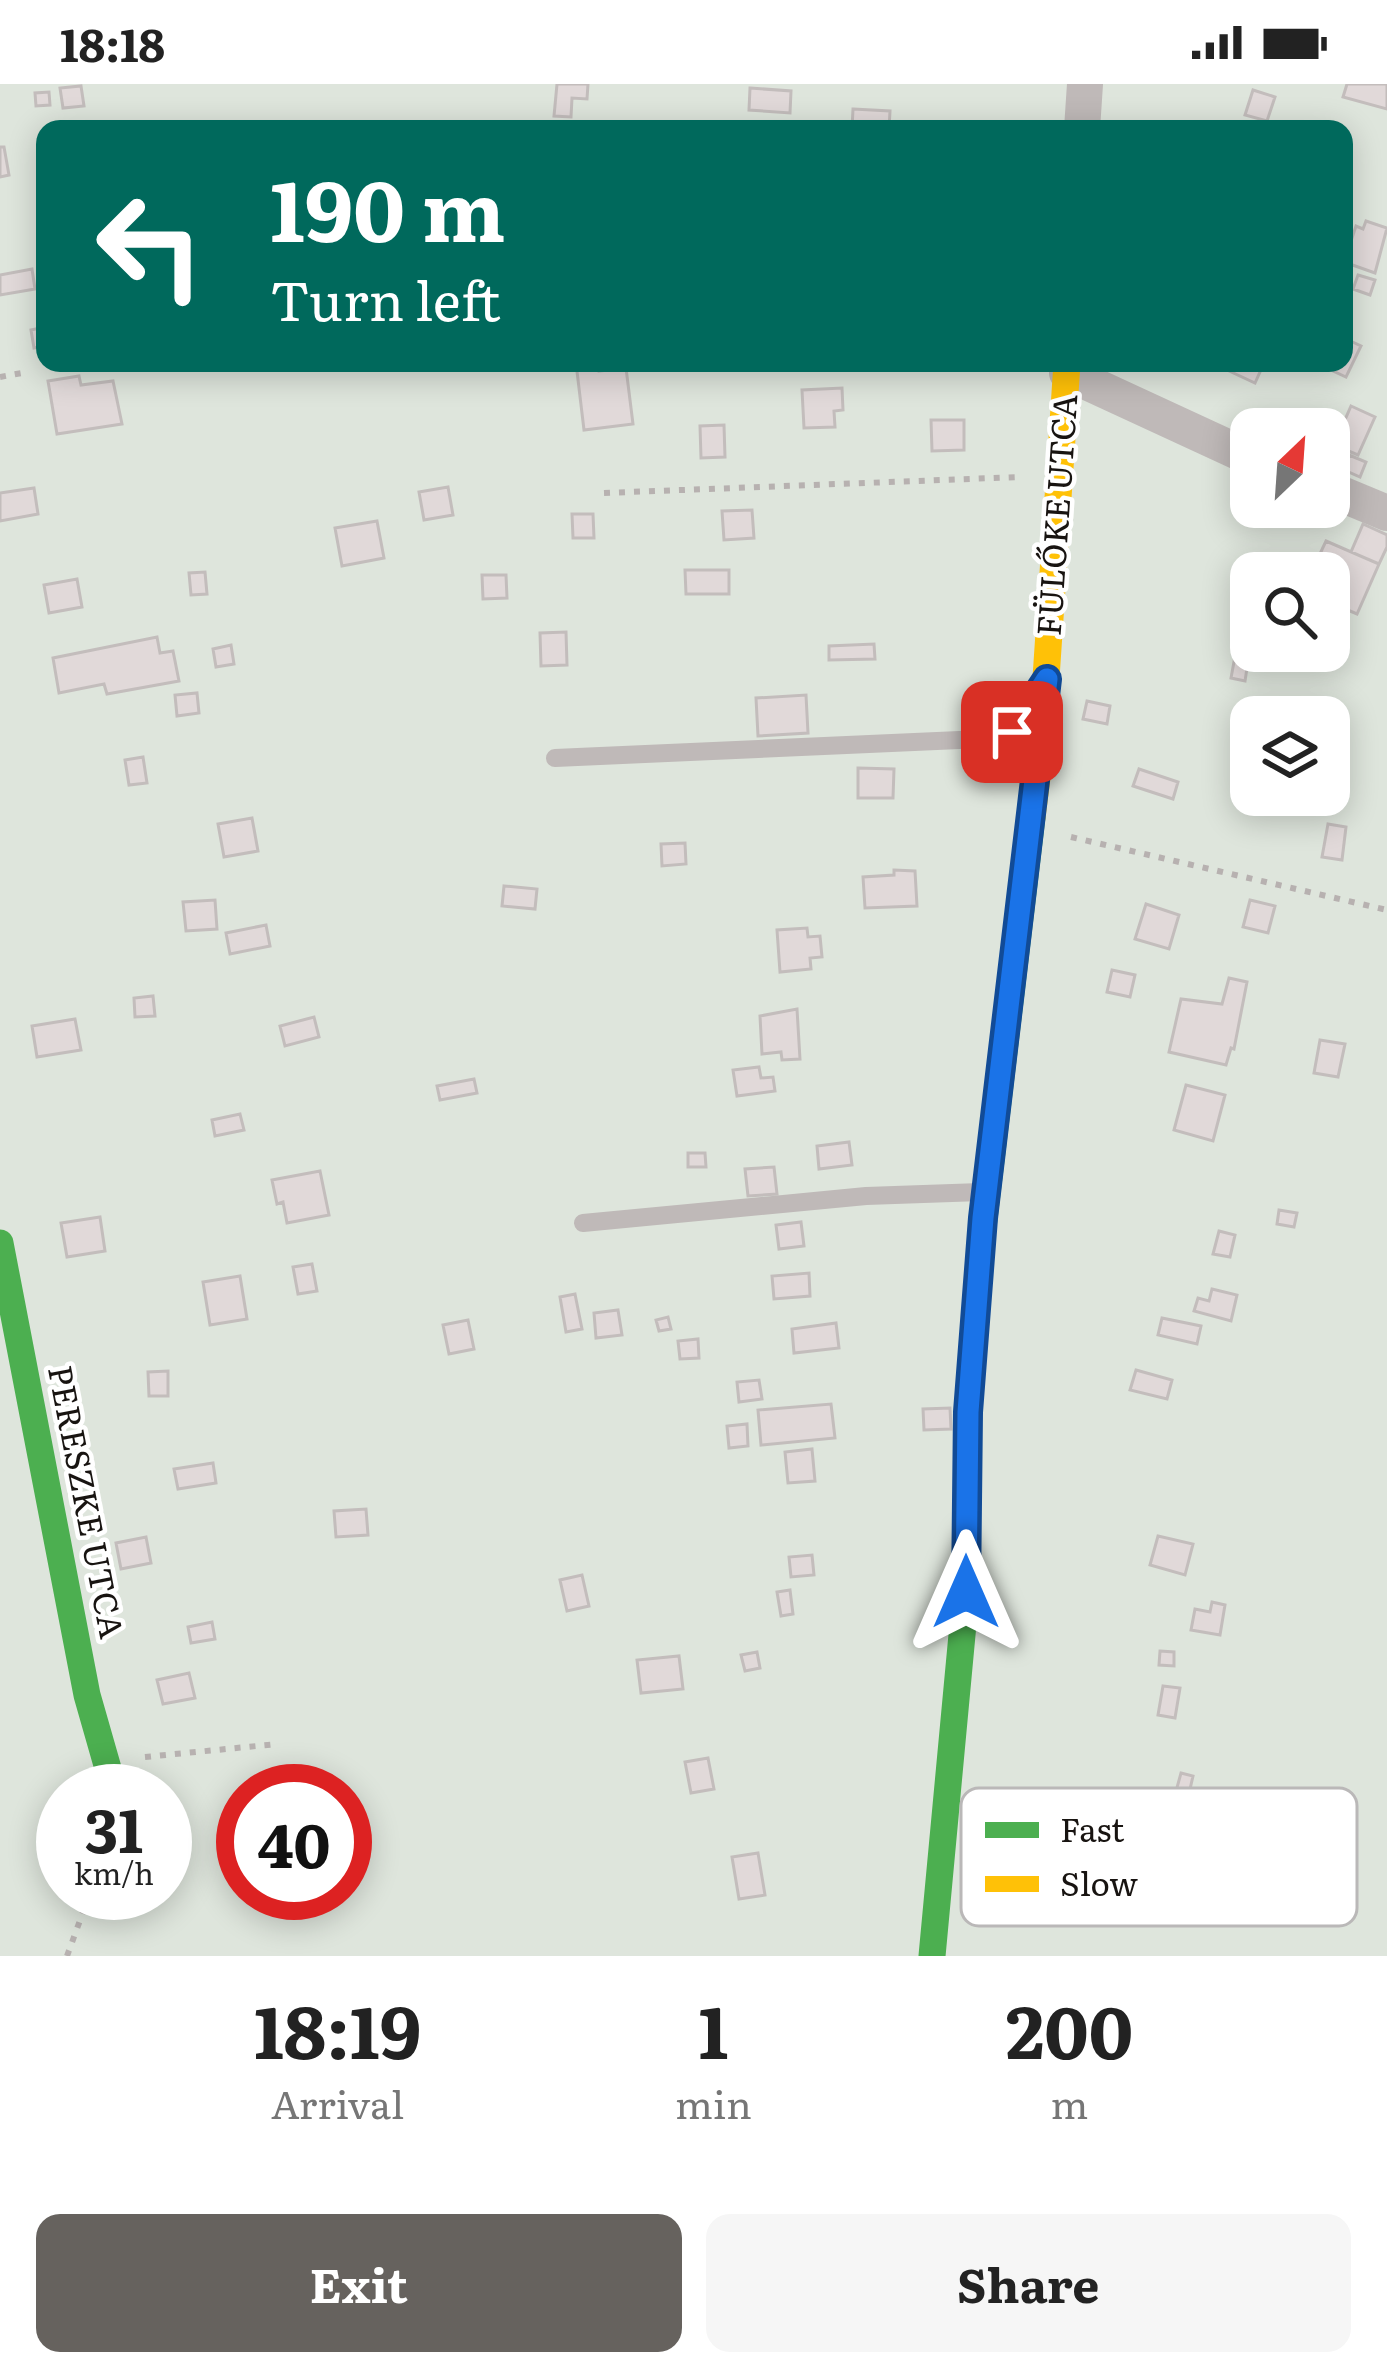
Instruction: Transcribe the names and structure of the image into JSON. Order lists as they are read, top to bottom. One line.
{"streets":{"street":["FÜLŐKE UTCA","PERESZKE UTCA"]},"legend":["Fast","Slow"],"north":"top right","page":{"status":"18:18","turn":["190 m","Turn left"],"speed":"31 km/h","limit":"40","eta":["18:19","Arrival","1","min","200","m"],"buttons":["Exit","Share"]}}
